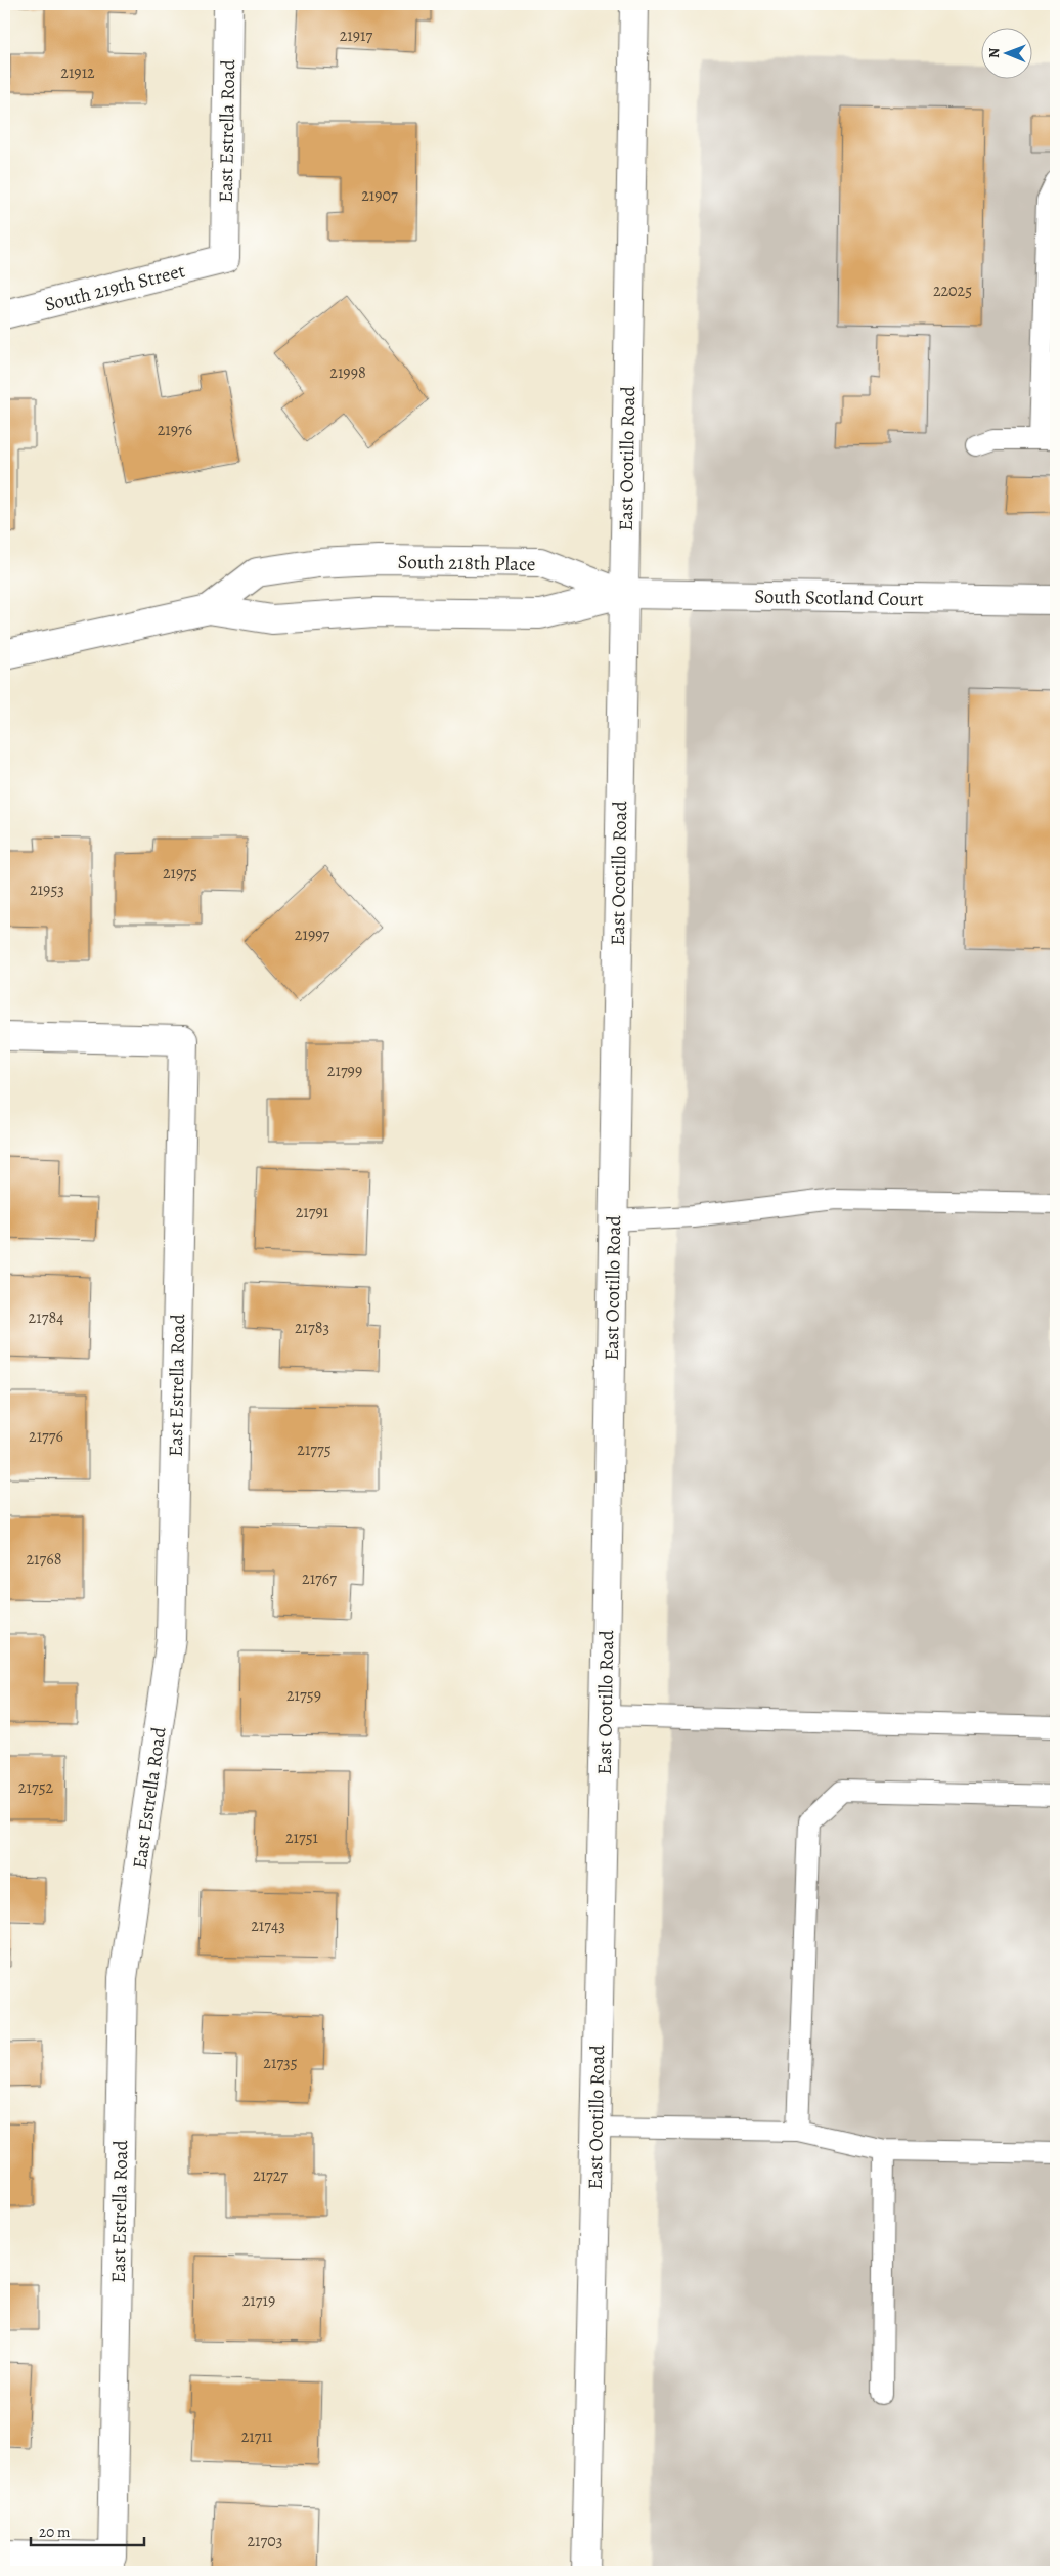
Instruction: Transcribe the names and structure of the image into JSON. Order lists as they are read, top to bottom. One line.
{"streets":{"street":["East Estrella Road","South 219th Street","East Ocotillo Road","South 218th Place","South Scotland Court"]},"crossings":[["East Estrella Road","South 219th Street"],["East Ocotillo Road","South 218th Place"],["East Ocotillo Road","South Scotland Court"],["South 218th Place","South Scotland Court"]],"house_numbers":["21917","21912","21907","22025","21998","21976","21975","21953","21997","21799","21791","21784","21783","21776","21775","21768","21767","21759","21752","21751","21743","21735","21727","21719","21711","21703"],"scale_bar":"20 m","north":"left"}
